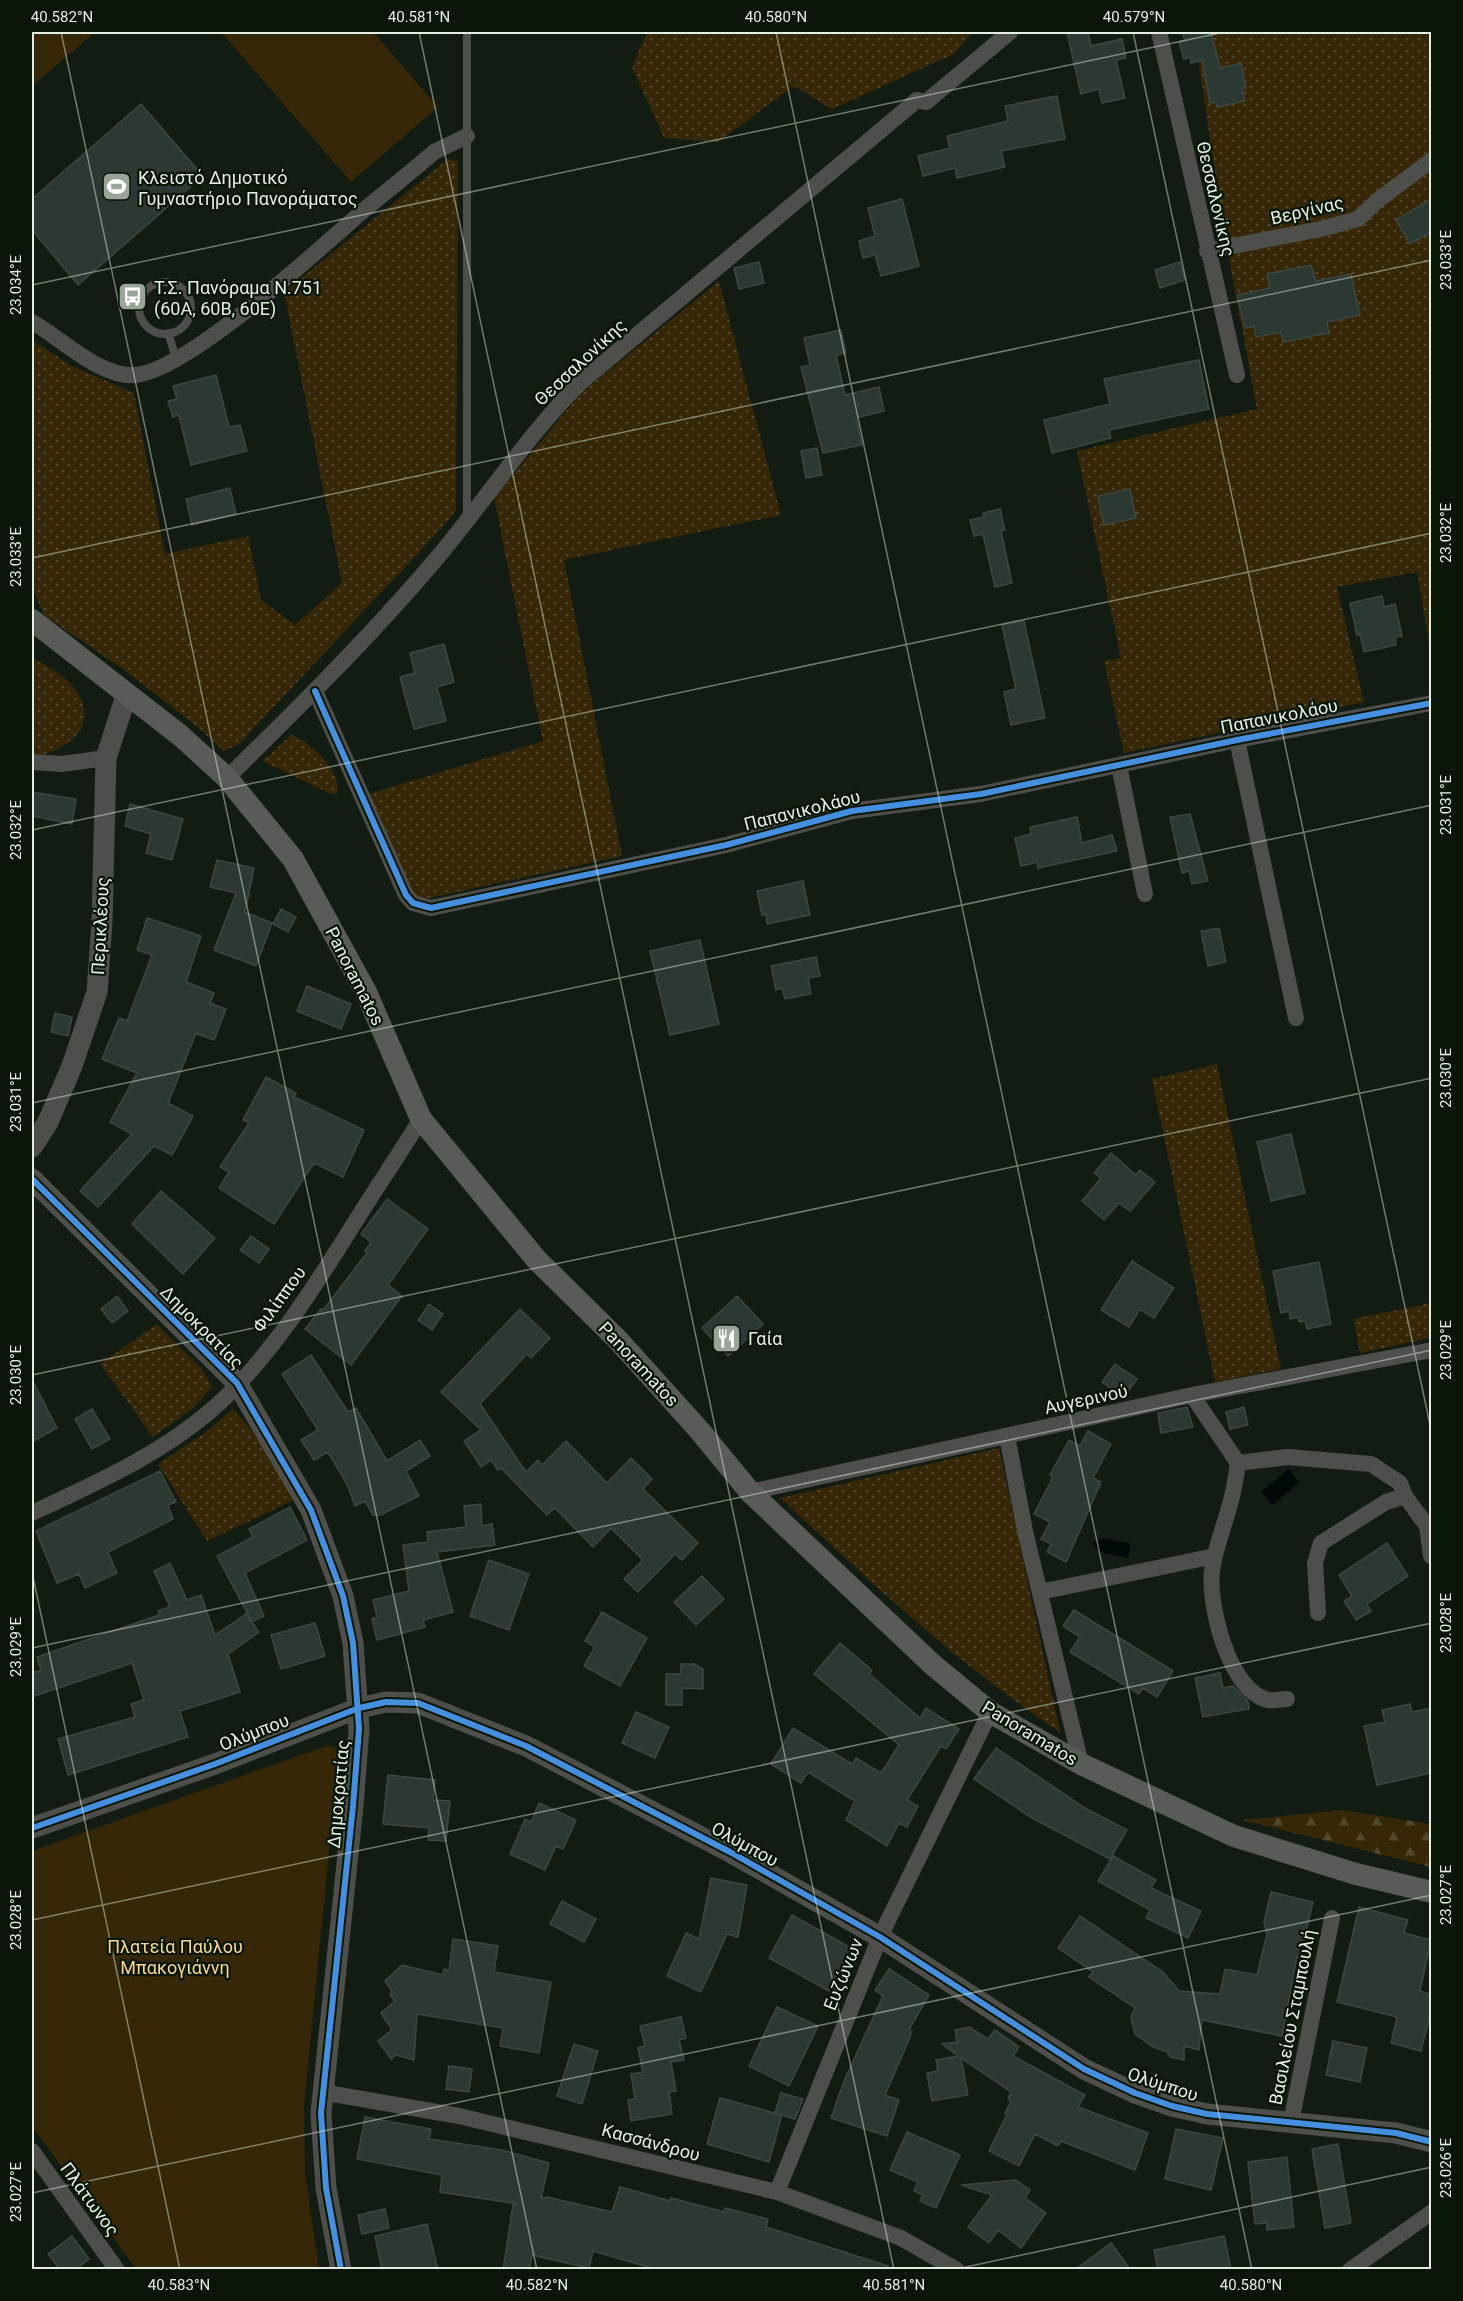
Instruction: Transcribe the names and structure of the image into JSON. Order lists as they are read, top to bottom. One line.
{"streets":{"main road":["Panoramatos"],"street":["Θεσσαλονίκης","Βεργίνας","Παπανικολάου","Περικλέους","Φιλίππου","Δημοκρατίας","Αυγερινού","Ολύμπου","Ευζώνων","Βασιλείου Σταμπουλή","Κασσάνδρου","Πλάτωνος"]},"crossings":[["Θεσσαλονίκης","Βεργίνας"],["Θεσσαλονίκης","Παπανικολάου"],["Θεσσαλονίκης","Panoramatos"],["Περικλέους","Panoramatos"],["Panoramatos","Φιλίππου"],["Panoramatos","Αυγερινού"],["Panoramatos","Ευζώνων"],["Φιλίππου","Δημοκρατίας"],["Δημοκρατίας","Ολύμπου"],["Δημοκρατίας","Κασσάνδρου"],["Ολύμπου","Ευζώνων"],["Ολύμπου","Βασιλείου Σταμπουλή"],["Ευζώνων","Κασσάνδρου"]],"parks":["Πλατεία Παύλου Μπακογιάννη"],"places":{"sports":["Κλειστό Δημοτικό Γυμναστήριο Πανοράματος"],"bus stop":["Τ.Σ. Πανόραμα Ν.751 (60A, 60B, 60E)"],"restaurant":["Γαία"]},"coordinates":["40.582°N","40.581°N","40.580°N","40.579°N","23.033°E","23.034°E","23.032°E","23.031°E","23.030°E","23.029°E","23.028°E","23.027°E","23.026°E","40.583°N"]}
